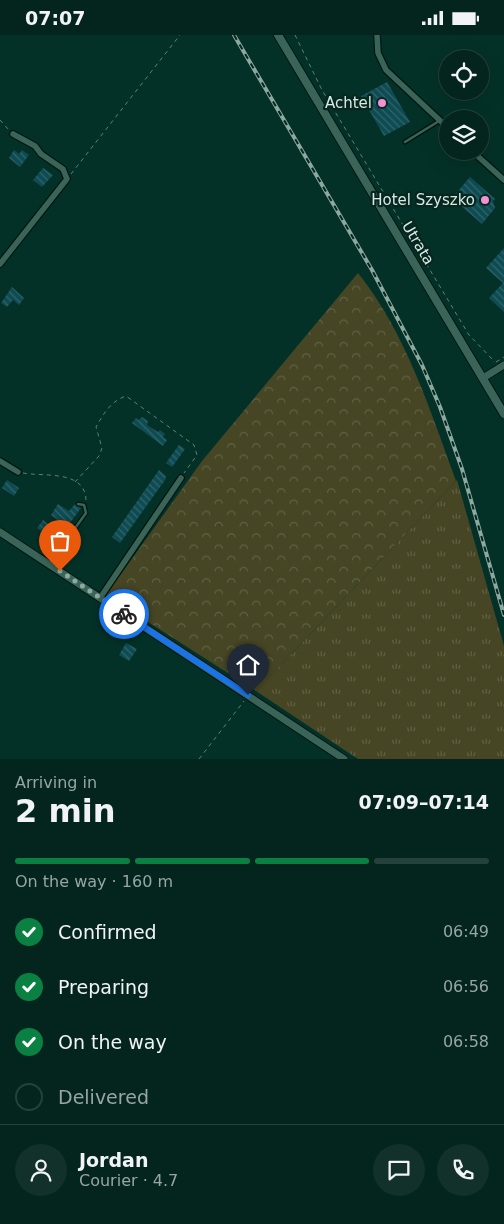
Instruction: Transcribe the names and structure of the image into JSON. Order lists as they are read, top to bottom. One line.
{"streets":{"main road":["Utrata"]},"places":["Achtel","Hotel Szyszko"],"page":{"status":"07:07","heading":["2 min","Arriving in","07:09–07:14"],"panel":["Jordan","Courier · 4.7"],"bar":"On the way · 160 m","list":[["Confirmed","06:49"],["Preparing","06:56"],["On the way","06:58"],"Delivered"]}}
